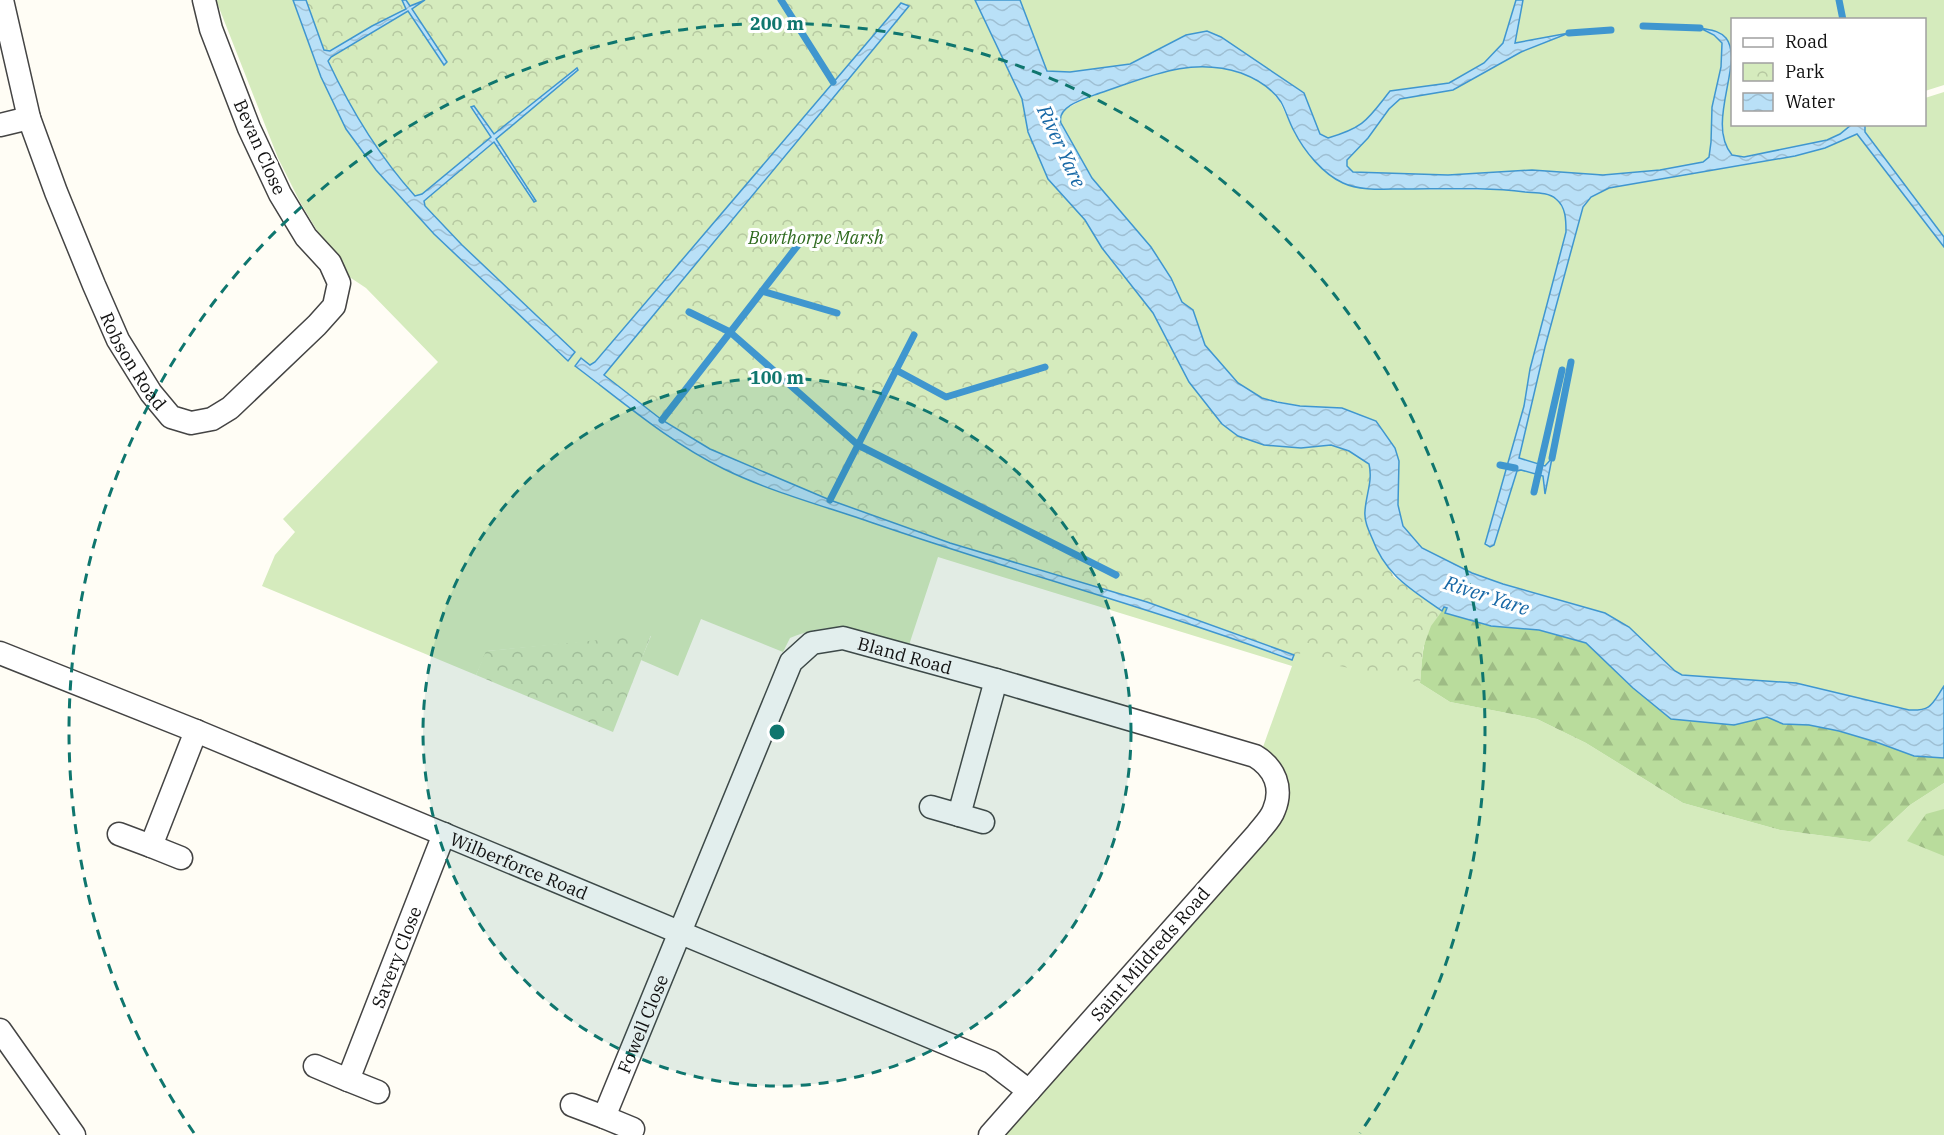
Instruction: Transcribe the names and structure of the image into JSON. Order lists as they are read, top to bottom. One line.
{"streets":{"street":["Bevan Close","Robson Road","Bland Road","Wilberforce Road","Saint Mildreds Road","Savery Close","Fowell Close"]},"crossings":[["Bevan Close","Robson Road"],["Bland Road","Wilberforce Road"],["Bland Road","Saint Mildreds Road"],["Bland Road","Fowell Close"],["Wilberforce Road","Saint Mildreds Road"],["Wilberforce Road","Savery Close"],["Wilberforce Road","Fowell Close"]],"water":["River Yare"],"parks":["Bowthorpe Marsh"],"legend":["Road","Park","Water"],"rings":["200 m","100 m"]}
